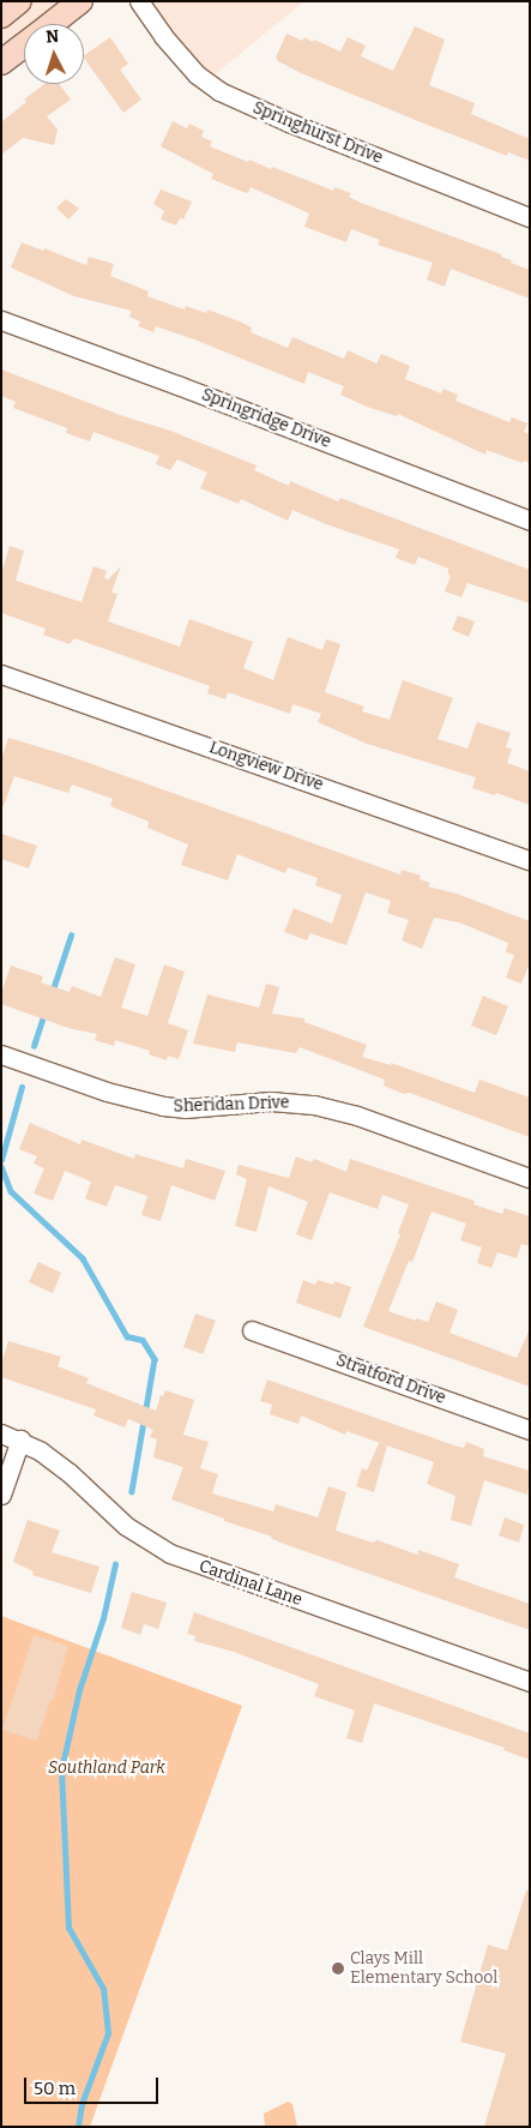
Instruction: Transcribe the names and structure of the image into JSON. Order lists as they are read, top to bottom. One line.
{"streets":{"street":["Springhurst Drive","Springridge Drive","Longview Drive","Sheridan Drive","Stratford Drive","Cardinal Lane"]},"parks":["Southland Park"],"places":["Clays Mill Elementary School"],"scale_bar":"50 m","north":"top"}
